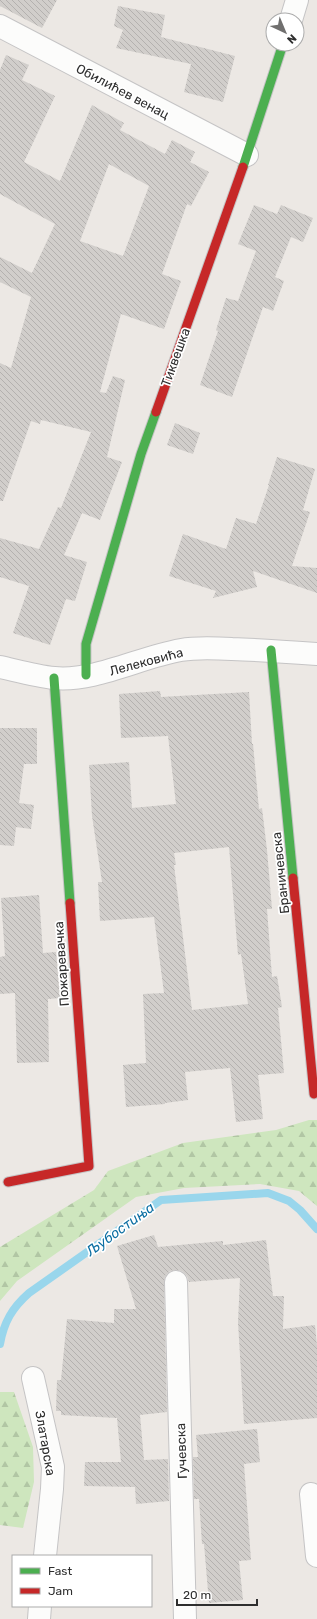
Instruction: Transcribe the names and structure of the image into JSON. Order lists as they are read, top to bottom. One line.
{"streets":{"street":["Обилићев венац","Тиквешка","Лелековића","Браничевска","Пожаревачка","Златарска","Гучевска"]},"crossings":[["Обилићев венац","Тиквешка"],["Тиквешка","Лелековића"],["Лелековића","Браничевска"],["Лелековића","Пожаревачка"]],"water":["Љубостиња"],"legend":["Fast","Jam"],"scale_bar":"20 m","north":"bottom right"}
